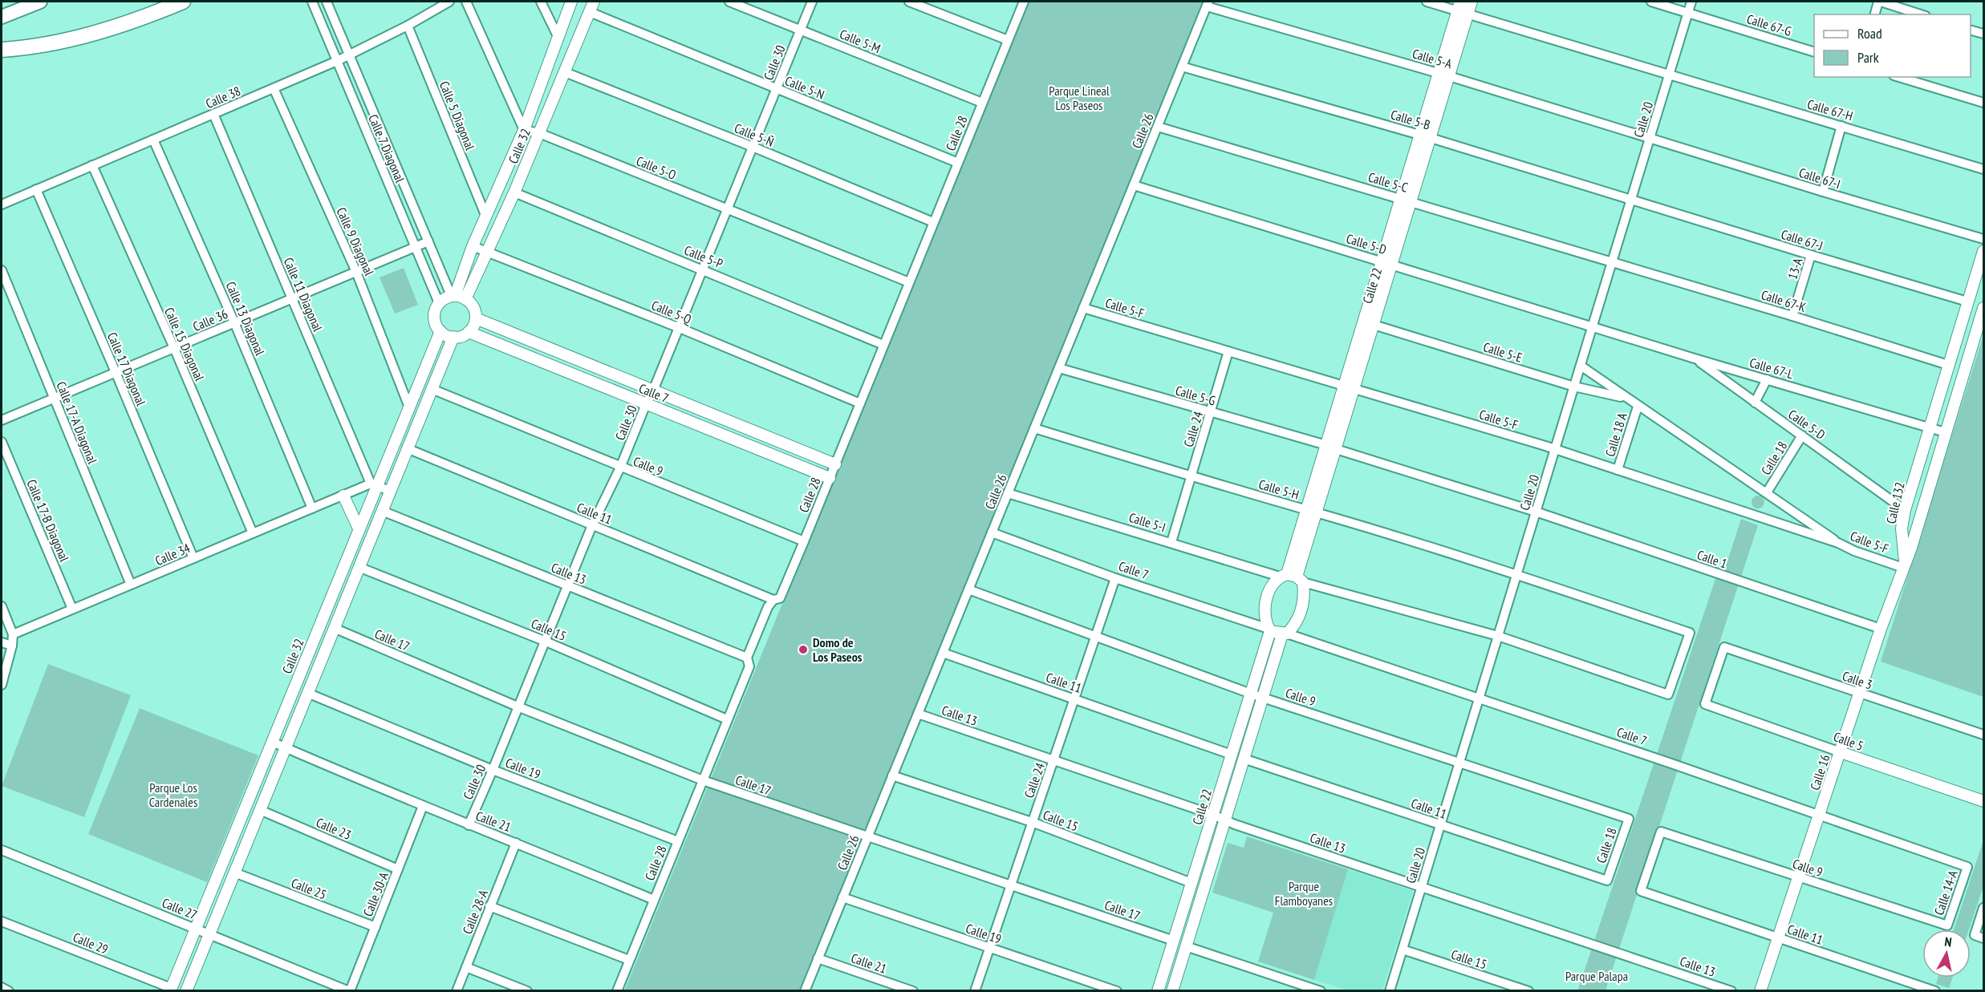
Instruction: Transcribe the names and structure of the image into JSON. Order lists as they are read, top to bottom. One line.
{"streets":{"street":["Calle 67-G","Calle 5-M","Calle 5-A","Calle 30","Calle 5-N","Calle 38","Calle 67-H","Calle 5 Diagonal","Calle 5-B","Calle 20","Calle 26","Calle 28","Calle 5-Ñ","Calle 32","Calle 7 Diagonal","Calle 5-O","Calle 67-I","Calle 5-C","Calle 67-J","Calle 9 Diagonal","Calle 5-D","Calle 5-P","13-A","Calle 22","Calle 11 Diagonal","Calle 67-K","Calle 5-F","Calle 5-Q","Calle 13 Diagonal","Calle 36","Calle 15 Diagonal","Calle 5-E","Calle 67-L","Calle 17 Diagonal","Calle 7","Calle 5-G","Calle 17-A Diagonal","Calle 24","Calle 18 A","Calle 18","Calle 9","Calle 5-H","Calle 132","Calle 11","Calle 17-B Diagonal","Calle 5-I","Calle 34","Calle 1","Calle 13","Calle 15","Calle 17","Calle 3","Calle 5","Calle 19","Calle 16","Calle 21","Calle 23","Calle 25","Calle 14-A","Calle 30-A","Calle 27","Calle 28-A","Calle 29"]},"crossings":[["Calle 67-G","Calle 20"],["Calle 5-M","Calle 30"],["Calle 5-M","Calle 28"],["Calle 5-A","Calle 20"],["Calle 5-A","Calle 26"],["Calle 5-A","Calle 67-I"],["Calle 5-A","Calle 22"],["Calle 30","Calle 5-N"],["Calle 30","Calle 5-Ñ"],["Calle 30","Calle 5-O"],["Calle 30","Calle 5-P"],["Calle 30","Calle 5-Q"],["Calle 30","Calle 7"],["Calle 30","Calle 9"],["Calle 30","Calle 11"],["Calle 30","Calle 13"],["Calle 30","Calle 15"],["Calle 30","Calle 17"],["Calle 30","Calle 19"],["Calle 30","Calle 21"],["Calle 5-N","Calle 28"],["Calle 5-N","Calle 32"],["Calle 38","Calle 5 Diagonal"],["Calle 38","Calle 7 Diagonal"],["Calle 38","Calle 9 Diagonal"],["Calle 38","Calle 11 Diagonal"],["Calle 38","Calle 13 Diagonal"],["Calle 38","Calle 15 Diagonal"],["Calle 38","Calle 17 Diagonal"],["Calle 67-H","Calle 20"],["Calle 5 Diagonal","Calle 32"],["Calle 5-B","Calle 20"],["Calle 5-B","Calle 26"],["Calle 5-B","Calle 67-J"],["Calle 5-B","Calle 22"],["Calle 20","Calle 67-I"],["Calle 20","Calle 5-C"],["Calle 20","Calle 67-J"],["Calle 20","Calle 5-D"],["Calle 20","Calle 67-K"],["Calle 20","Calle 5-F"],["Calle 20","Calle 5-E"],["Calle 20","Calle 67-L"],["Calle 20","Calle 7"],["Calle 20","Calle 5-G"],["Calle 20","Calle 9"],["Calle 20","Calle 5-H"],["Calle 20","Calle 11"],["Calle 20","Calle 5-I"],["Calle 20","Calle 1"],["Calle 20","Calle 13"],["Calle 20","Calle 15"],["Calle 26","Calle 5-C"],["Calle 26","Calle 5-D"],["Calle 26","Calle 5-F"],["Calle 26","Calle 7"],["Calle 26","Calle 5-G"],["Calle 26","Calle 9"],["Calle 26","Calle 5-H"],["Calle 26","Calle 11"],["Calle 26","Calle 5-I"],["Calle 26","Calle 13"],["Calle 26","Calle 15"],["Calle 26","Calle 17"],["Calle 26","Calle 19"],["Calle 26","Calle 21"],["Calle 28","Calle 5-Ñ"],["Calle 28","Calle 5-O"],["Calle 28","Calle 5-P"],["Calle 28","Calle 5-Q"],["Calle 28","Calle 7"],["Calle 28","Calle 9"],["Calle 28","Calle 11"],["Calle 28","Calle 13"],["Calle 28","Calle 15"],["Calle 28","Calle 17"],["Calle 28","Calle 19"],["Calle 28","Calle 21"],["Calle 5-Ñ","Calle 32"],["Calle 32","Calle 7 Diagonal"],["Calle 32","Calle 5-O"],["Calle 32","Calle 9 Diagonal"],["Calle 32","Calle 5-P"],["Calle 32","Calle 11 Diagonal"],["Calle 32","Calle 5-Q"],["Calle 32","Calle 7"],["Calle 32","Calle 9"],["Calle 32","Calle 11"],["Calle 32","Calle 34"],["Calle 32","Calle 13"],["Calle 32","Calle 15"],["Calle 32","Calle 17"],["Calle 32","Calle 19"],["Calle 32","Calle 21"],["Calle 32","Calle 23"],["Calle 32","Calle 25"],["Calle 32","Calle 27"],["Calle 32","Calle 29"],["Calle 7 Diagonal","Calle 36"],["Calle 7 Diagonal","Calle 7"],["Calle 5-C","Calle 22"],["Calle 5-C","Calle 67-K"],["Calle 67-J","13-A"],["Calle 67-J","Calle 132"],["Calle 9 Diagonal","Calle 36"],["Calle 5-D","Calle 22"],["Calle 5-D","Calle 67-L"],["Calle 5-D","Calle 18"],["Calle 5-D","Calle 132"],["13-A","Calle 67-K"],["Calle 22","Calle 5-F"],["Calle 22","Calle 5-E"],["Calle 22","Calle 7"],["Calle 22","Calle 5-G"],["Calle 22","Calle 9"],["Calle 22","Calle 5-H"],["Calle 22","Calle 11"],["Calle 22","Calle 5-I"],["Calle 22","Calle 13"],["Calle 22","Calle 15"],["Calle 22","Calle 17"],["Calle 11 Diagonal","Calle 36"],["Calle 11 Diagonal","Calle 34"],["Calle 67-K","Calle 132"],["Calle 5-F","Calle 5-E"],["Calle 5-F","Calle 24"],["Calle 5-F","Calle 18 A"],["Calle 5-F","Calle 132"],["Calle 5-F","Calle 16"],["Calle 13 Diagonal","Calle 36"],["Calle 13 Diagonal","Calle 34"],["Calle 36","Calle 15 Diagonal"],["Calle 36","Calle 17 Diagonal"],["Calle 36","Calle 17-A Diagonal"],["Calle 15 Diagonal","Calle 34"],["Calle 5-E","Calle 18 A"],["Calle 5-E","Calle 18"],["Calle 67-L","Calle 132"],["Calle 17 Diagonal","Calle 34"],["Calle 7","Calle 24"],["Calle 7","Calle 5-I"],["Calle 7","Calle 16"],["Calle 7","Calle 14-A"],["Calle 5-G","Calle 24"],["Calle 5-G","Calle 1"],["Calle 17-A Diagonal","Calle 34"],["Calle 24","Calle 9"],["Calle 24","Calle 5-H"],["Calle 24","Calle 11"],["Calle 24","Calle 5-I"],["Calle 24","Calle 13"],["Calle 24","Calle 15"],["Calle 24","Calle 17"],["Calle 24","Calle 19"],["Calle 18","Calle 9"],["Calle 18","Calle 11"],["Calle 9","Calle 11"],["Calle 9","Calle 16"],["Calle 9","Calle 14-A"],["Calle 132","Calle 16"],["Calle 11","Calle 16"],["Calle 17-B Diagonal","Calle 34"],["Calle 1","Calle 16"],["Calle 3","Calle 5"],["Calle 3","Calle 16"],["Calle 5","Calle 16"],["Calle 21","Calle 30-A"],["Calle 21","Calle 28-A"],["Calle 23","Calle 30-A"],["Calle 25","Calle 30-A"],["Calle 30-A","Calle 27"]],"parks":["Parque Lineal Los Paseos","Parque Los Cardenales","Parque Flamboyanes","Parque Palapa"],"places":["Domo de Los Paseos"],"legend":["Road","Park"],"north":"top"}
